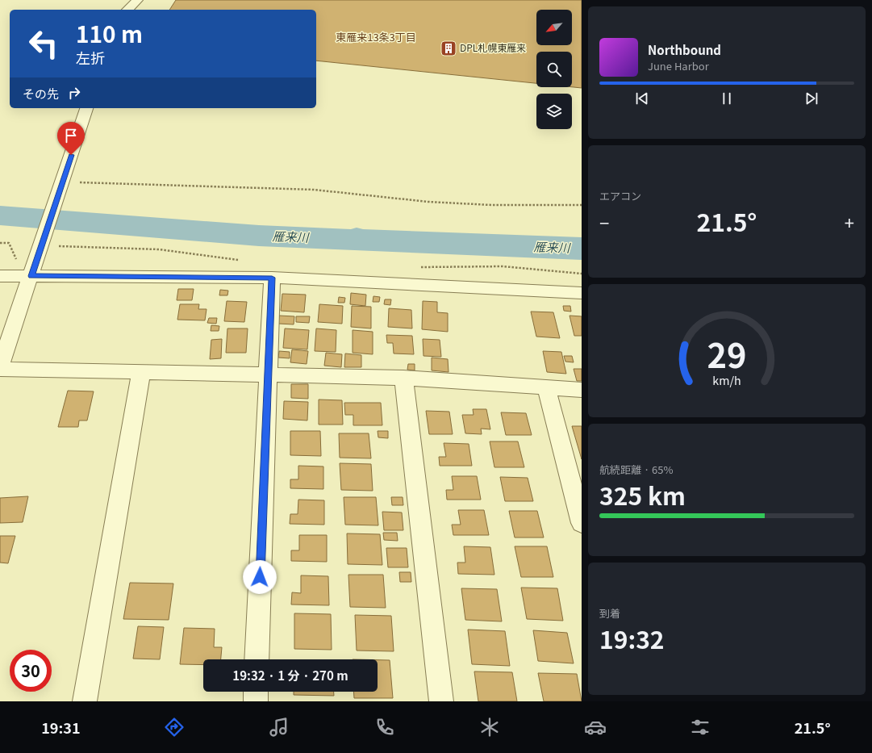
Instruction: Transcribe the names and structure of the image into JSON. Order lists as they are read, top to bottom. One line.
{"districts":["東雁来13条3丁目"],"water":["雁来川"],"places":{"building":["DPL札幌東雁来"]},"north":"bottom left","page":{"turn":["110 m","左折"],"song":["Northbound","June Harbor"],"then":"その先","tile":["エアコン",["航続距離 · 65%","325 km"],["到着","19:32"]],"heat":["−","21.5°","+"],"limit":"30","trip":"19:32 · 1 分 · 270 m","tabs":["19:31","21.5°"],"gauge":["29","km/h"]}}
